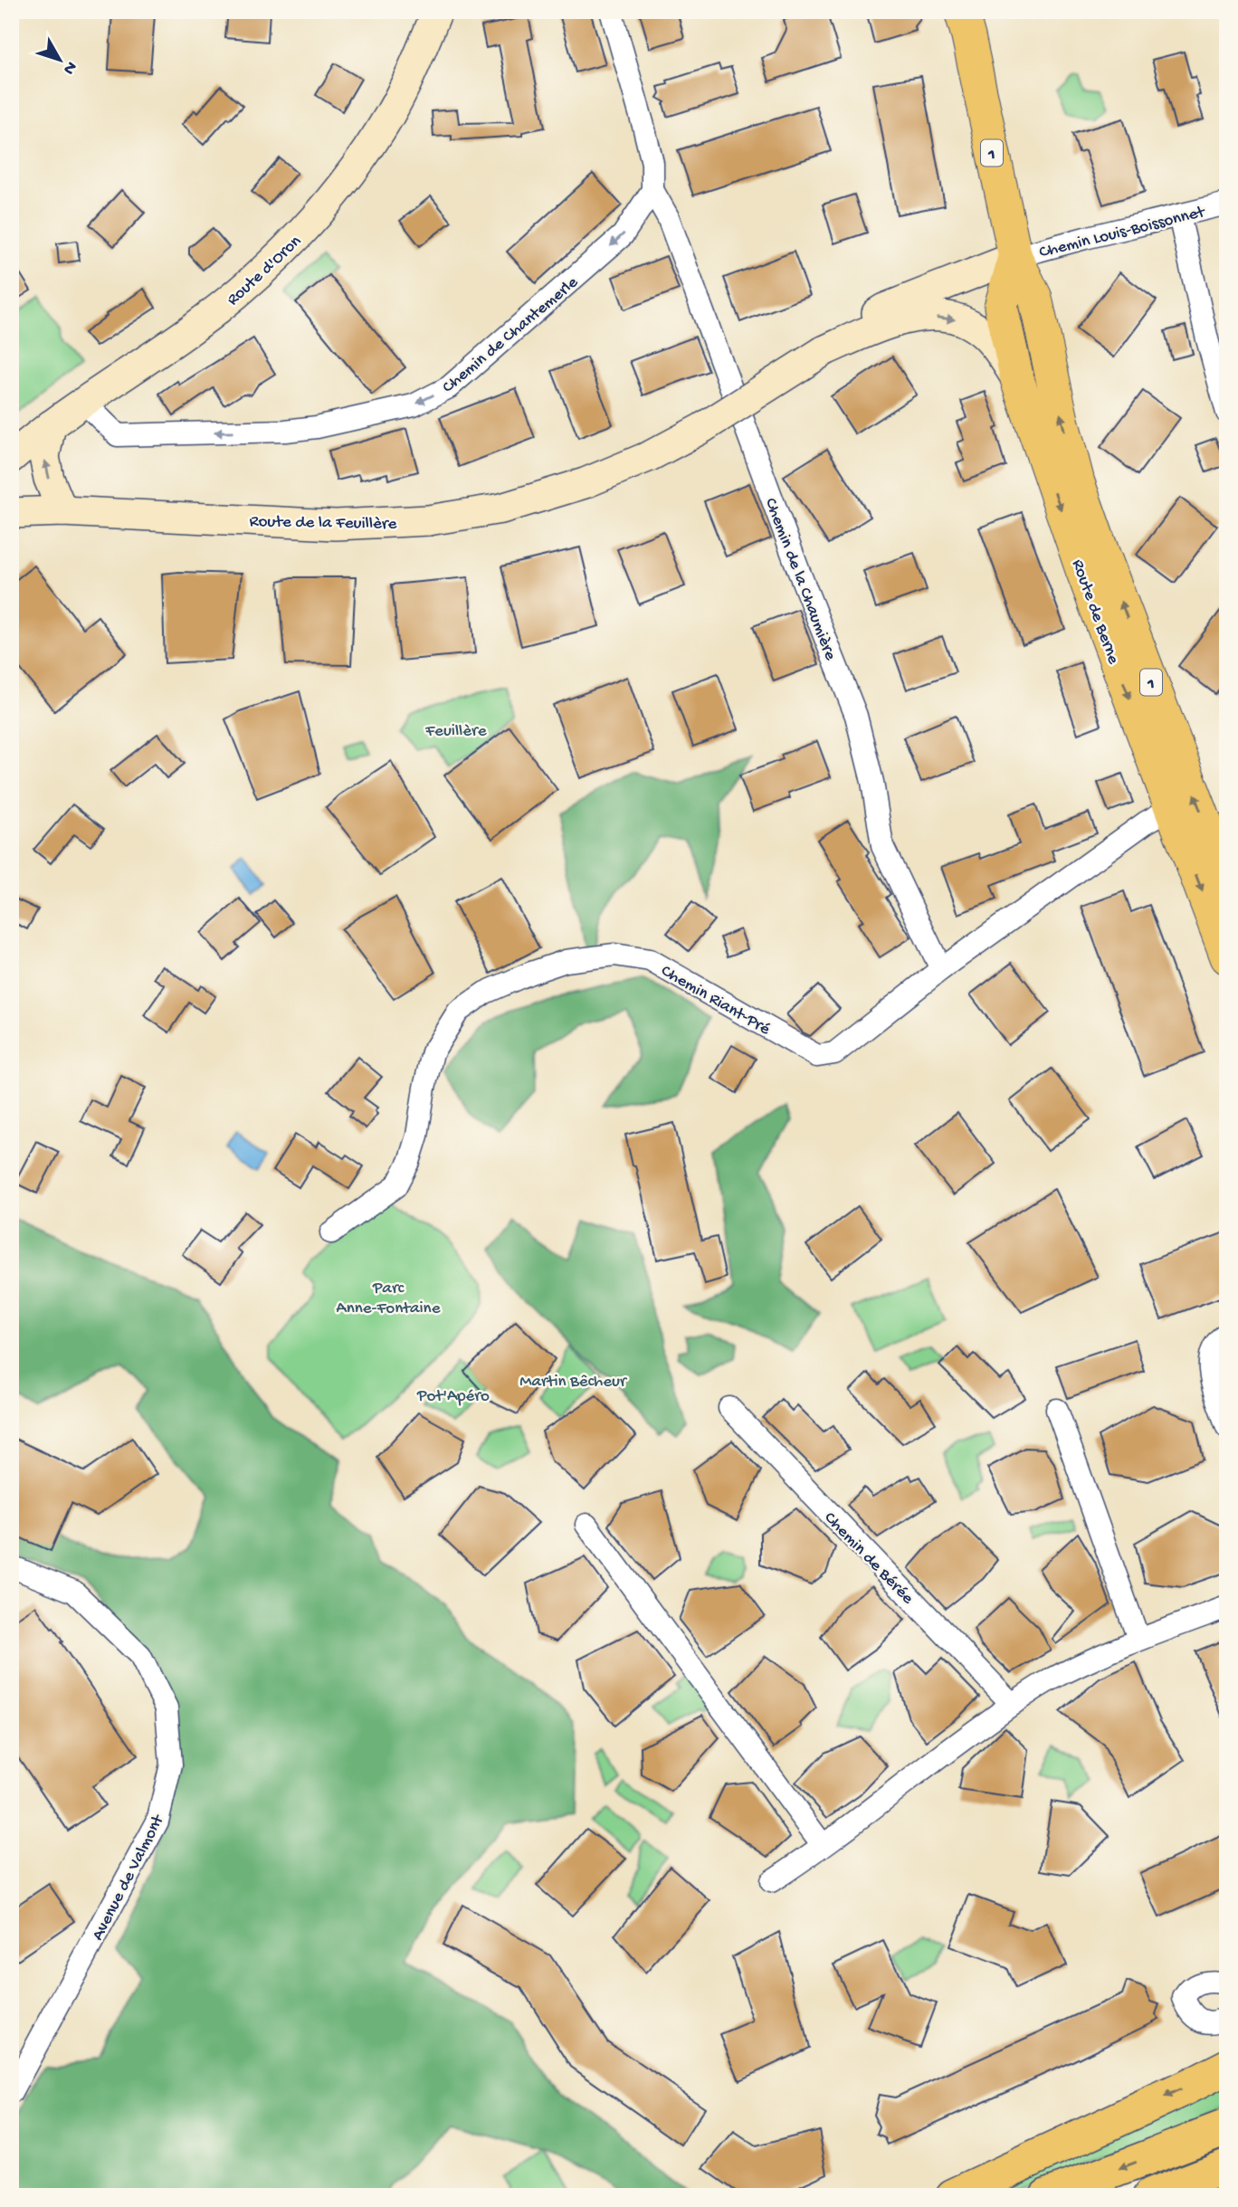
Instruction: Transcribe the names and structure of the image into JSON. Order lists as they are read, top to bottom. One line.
{"streets":{"main road":["1","Route d'Oron","Route de la Feuillère","Route de Berne"],"street":["Chemin Louis-Boissonnet","Chemin de Chantemerle","Chemin de la Chaumière","Chemin Riant-Pré","Chemin de Bérée","Avenue de Valmont"]},"crossings":[["Chemin Louis-Boissonnet","Route de la Feuillère"],["Chemin Louis-Boissonnet","Route de Berne"],["Route d'Oron","Chemin de Chantemerle"],["Chemin de Chantemerle","Chemin de la Chaumière"],["Route de la Feuillère","Route de Berne"],["Chemin de la Chaumière","Chemin Riant-Pré"],["Route de Berne","Chemin Riant-Pré"]],"one_way":["Chemin de Chantemerle"],"parks":["Feuillère","Parc Anne-Fontaine","Martin Bêcheur","Pot'Apéro"],"north":"bottom right"}
